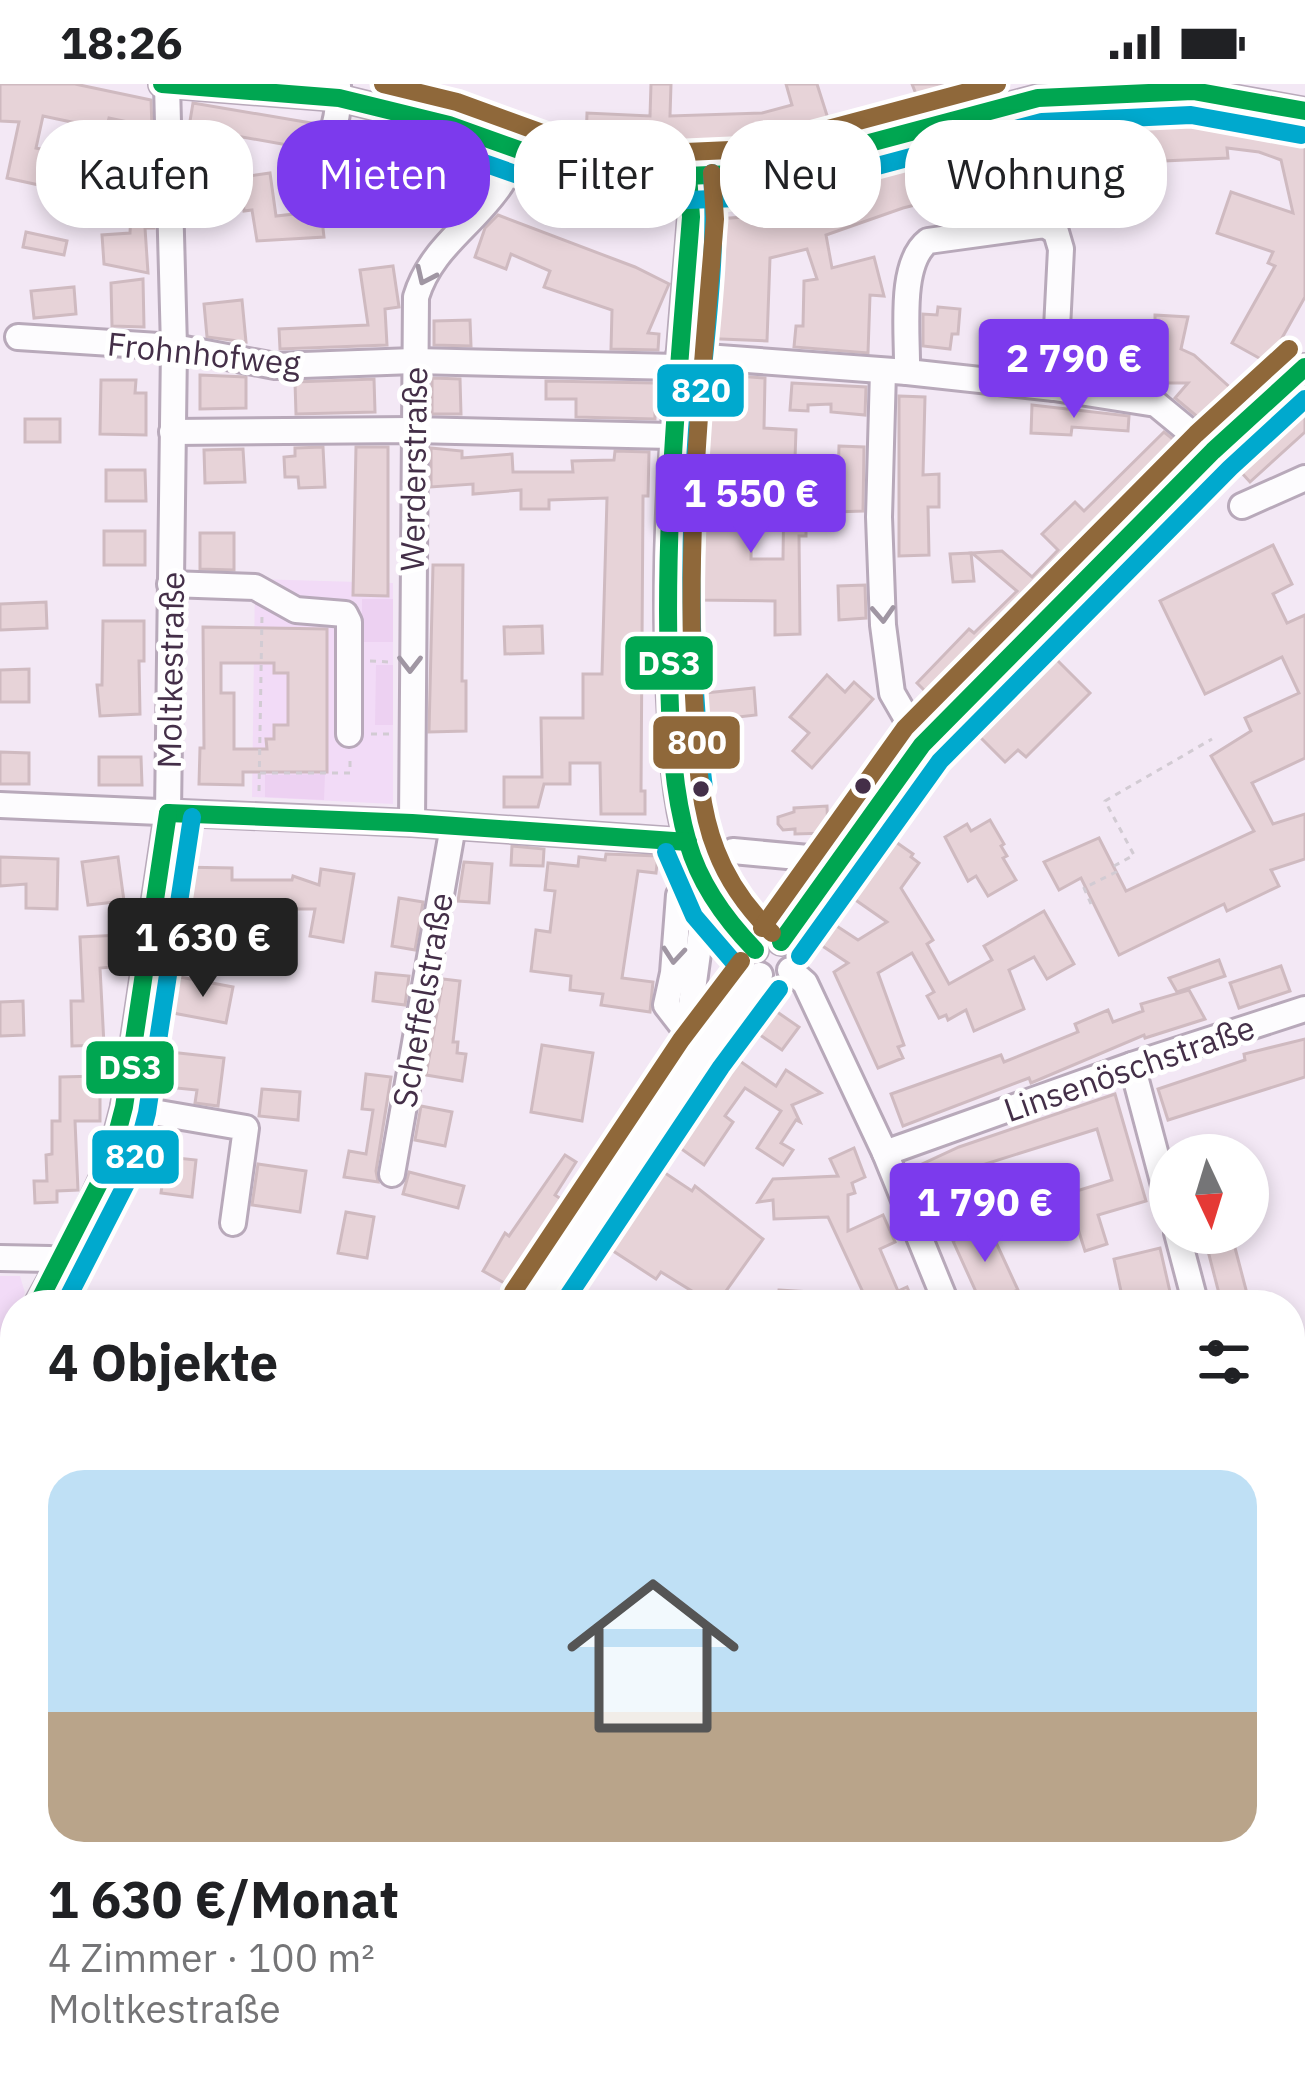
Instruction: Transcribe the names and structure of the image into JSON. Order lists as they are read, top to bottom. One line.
{"streets":{"street":["Frohnhofweg","Werderstraße","Moltkestraße","Scheffelstraße","Linsenöschstraße"]},"crossings":[["Frohnhofweg","Werderstraße"],["Frohnhofweg","Moltkestraße"]],"one_way":["Werderstraße"],"lines":["transit line DS3","transit line 800","transit line 820"],"north":"bottom","page":{"status":"18:26","chip":["Kaufen","Mieten","Filter","Neu","Wohnung"],"price":["2 790 €","1 550 €","1 630 €","1 790 €"],"heading":"4 Objekte","list":[{"name":"1 630 €/Monat","note":"4 Zimmer · 100 m² · Moltkestraße"}]}}
